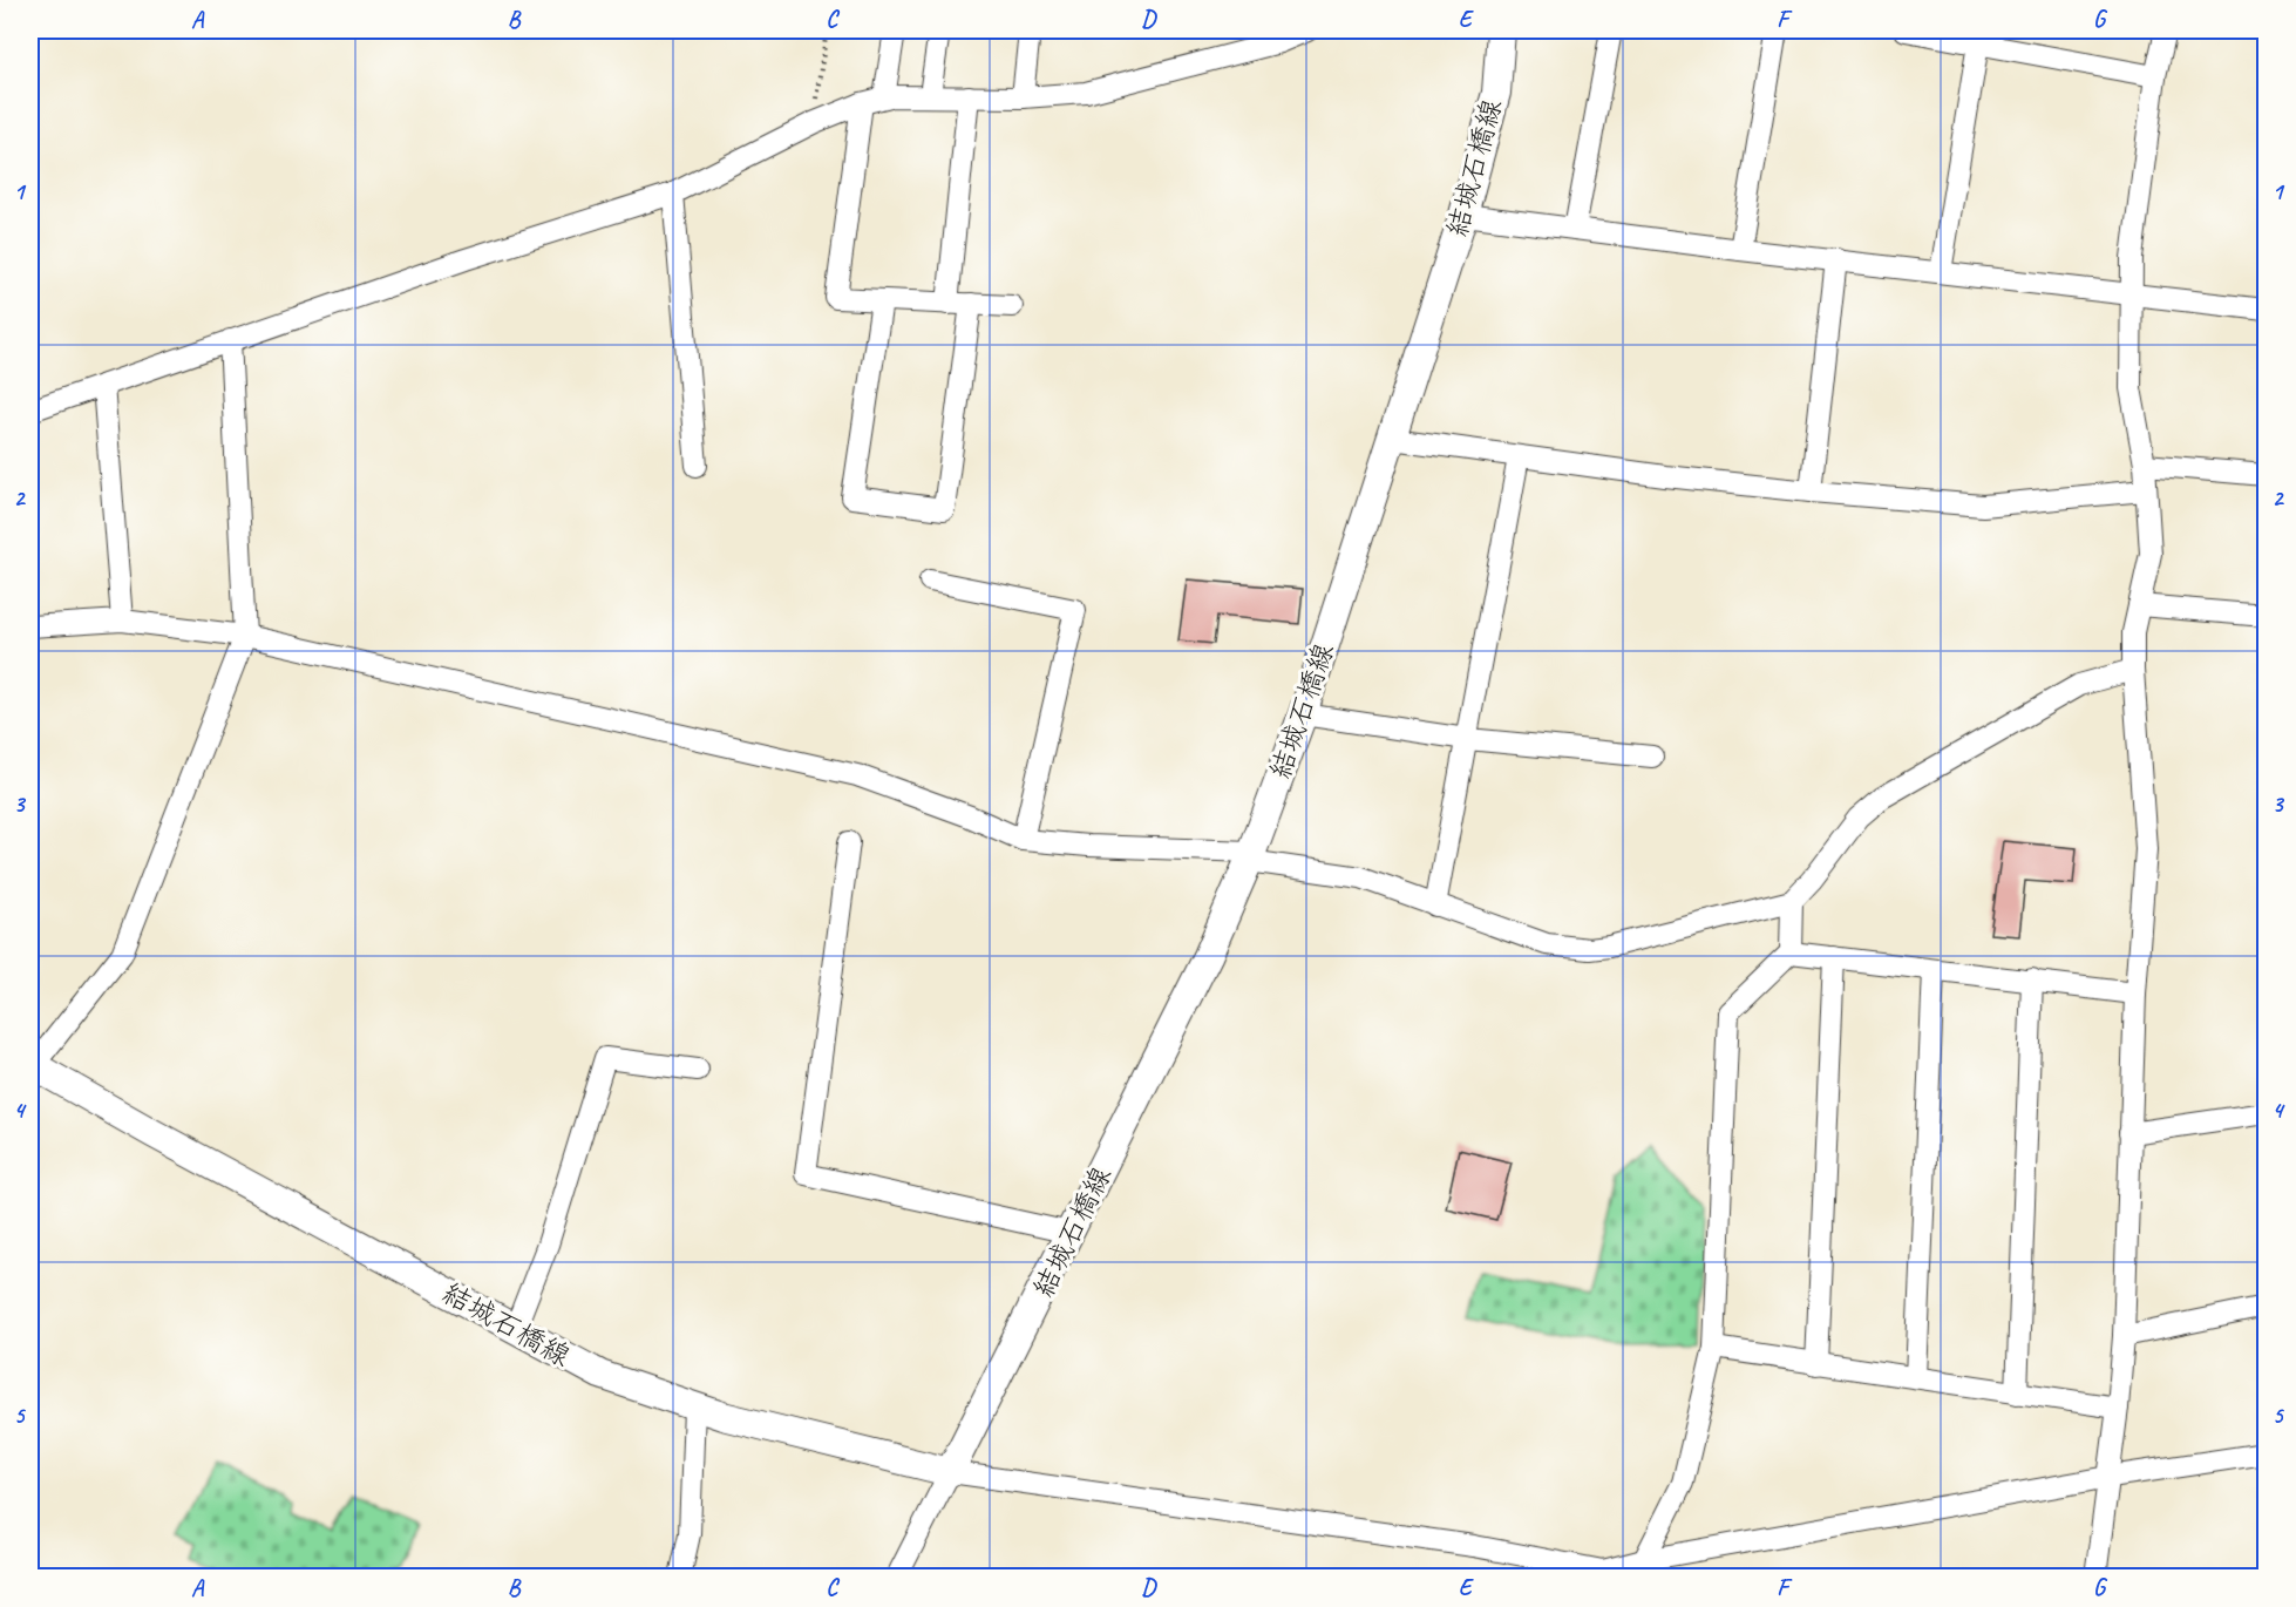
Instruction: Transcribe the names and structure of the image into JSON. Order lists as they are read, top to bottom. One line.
{"streets":{"main road":["結城石橋線"]},"grid":{"columns":["A","B","C","D","E","F","G"],"rows":["1","2","3","4","5"]}}
